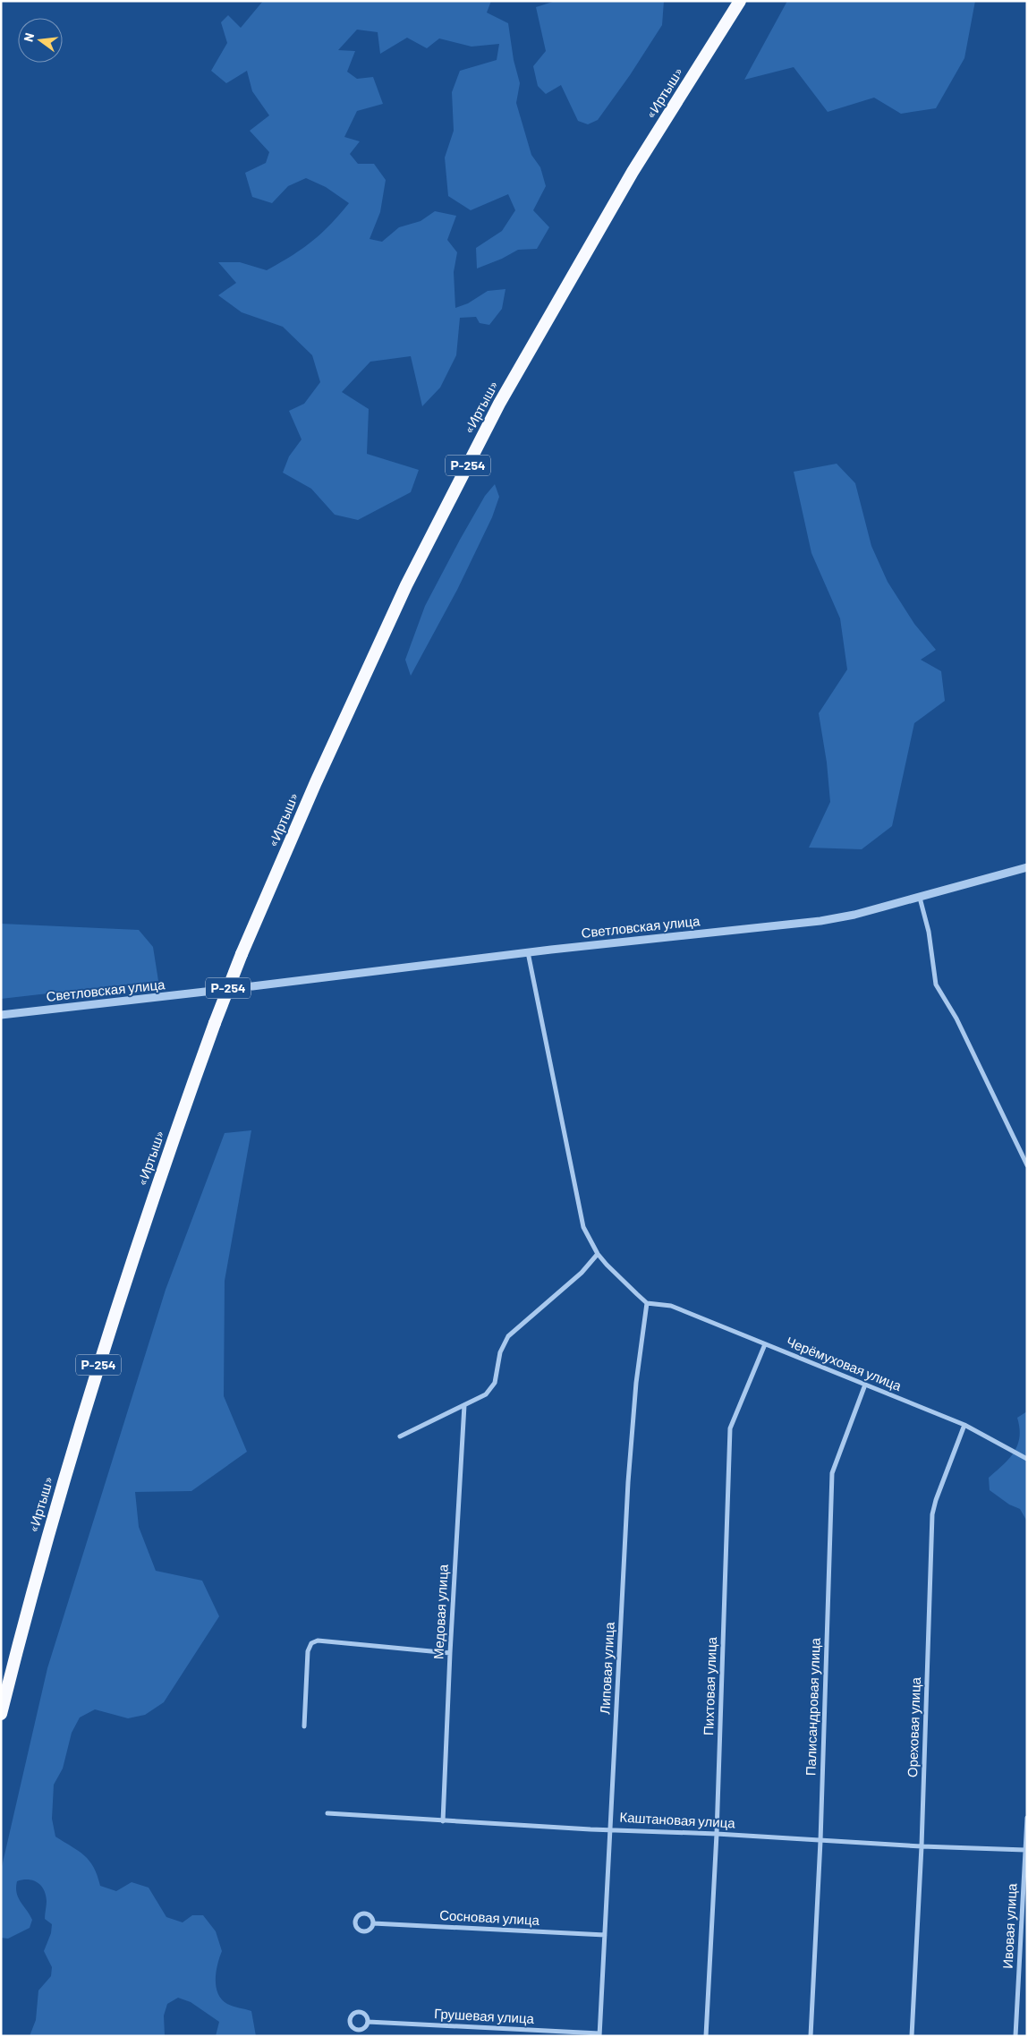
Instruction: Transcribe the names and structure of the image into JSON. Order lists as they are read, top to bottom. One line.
{"streets":{"highway":["«Иртыш»","Р-254"],"street":["Светловская улица","Черёмуховая улица","Медовая улица","Липовая улица","Пихтовая улица","Палисандровая улица","Ореховая улица","Каштановая улица","Сосновая улица","Ивовая улица","Грушевая улица"]},"crossings":[["Черёмуховая улица","Липовая улица"],["Черёмуховая улица","Пихтовая улица"],["Черёмуховая улица","Палисандровая улица"],["Черёмуховая улица","Ореховая улица"],["Медовая улица","Каштановая улица"],["Липовая улица","Каштановая улица"],["Липовая улица","Сосновая улица"],["Липовая улица","Грушевая улица"],["Пихтовая улица","Каштановая улица"],["Палисандровая улица","Каштановая улица"],["Ореховая улица","Каштановая улица"],["Каштановая улица","Ивовая улица"]],"north":"left"}
